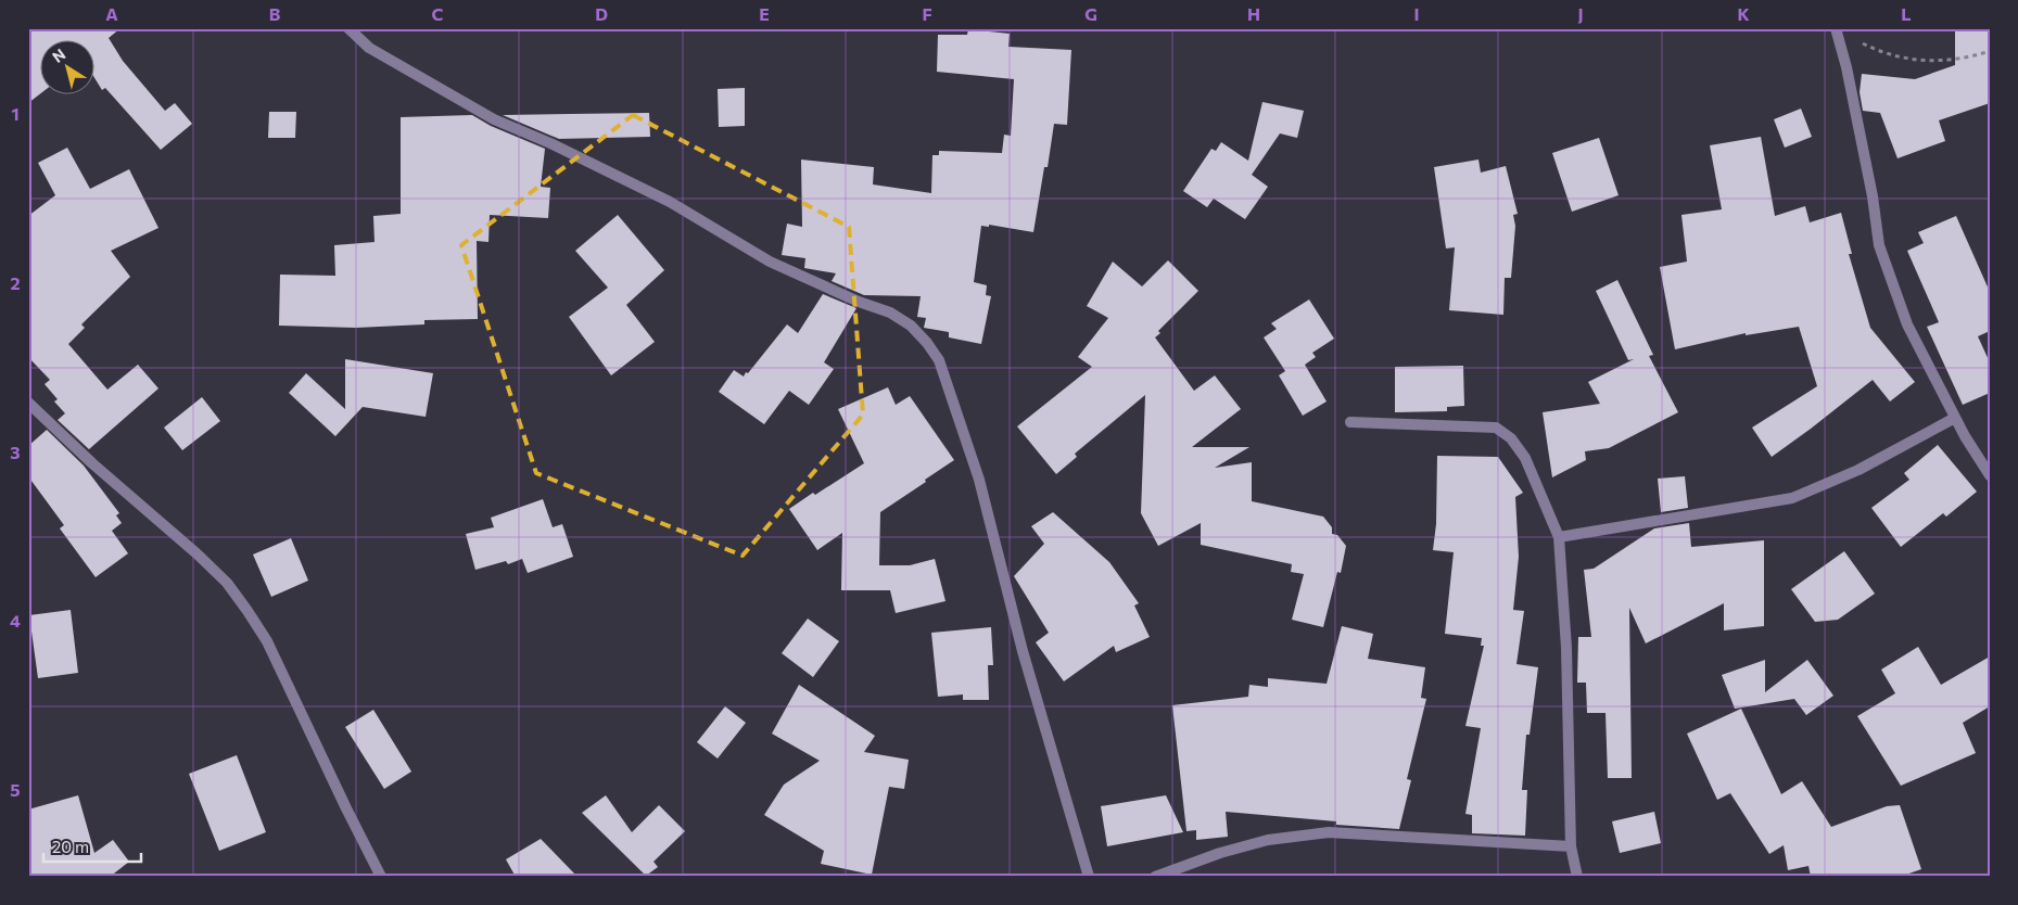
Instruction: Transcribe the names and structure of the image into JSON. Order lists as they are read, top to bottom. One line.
{"scale_bar":"20 m","north":"top left","grid":{"columns":["A","B","C","D","E","F","G","H","I","J","K","L"],"rows":["1","2","3","4","5"]}}
